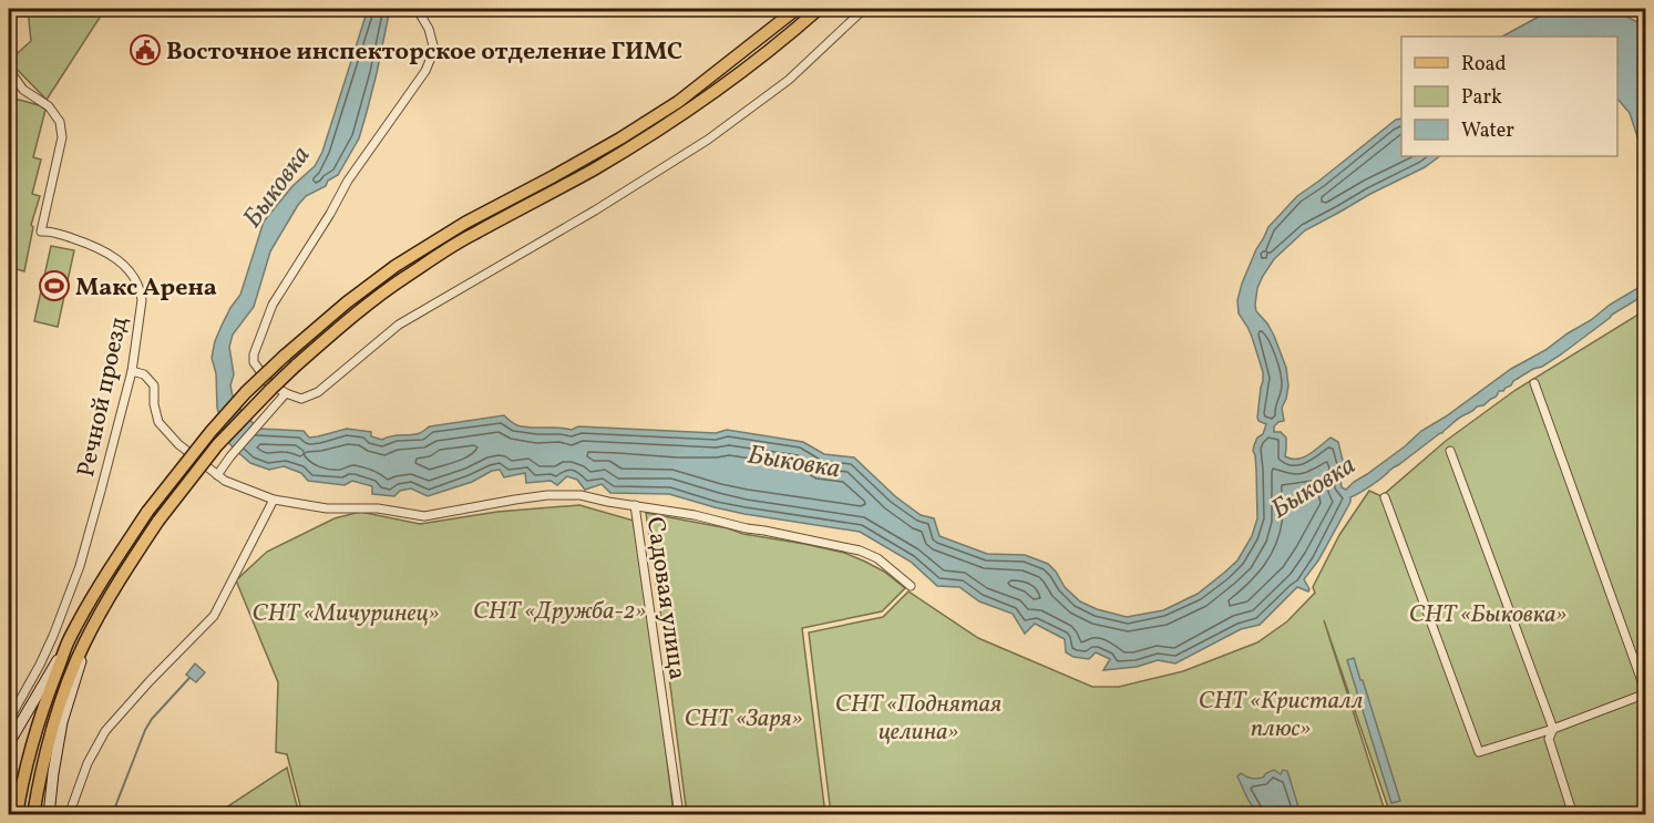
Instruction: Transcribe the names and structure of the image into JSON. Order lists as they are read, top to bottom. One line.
{"streets":{"street":["Речной проезд","Садовая улица"]},"water":["Быковка"],"parks":["СНТ «Дружба-2»","СНТ «Мичуринец»","СНТ «Быковка»","СНТ «Кристалл плюс»","СНТ «Поднятая целина»","СНТ «Заря»"],"places":{"public building":["Восточное инспекторское отделение ГИМС"],"sports":["Макс Арена"]},"legend":["Road","Park","Water"]}
